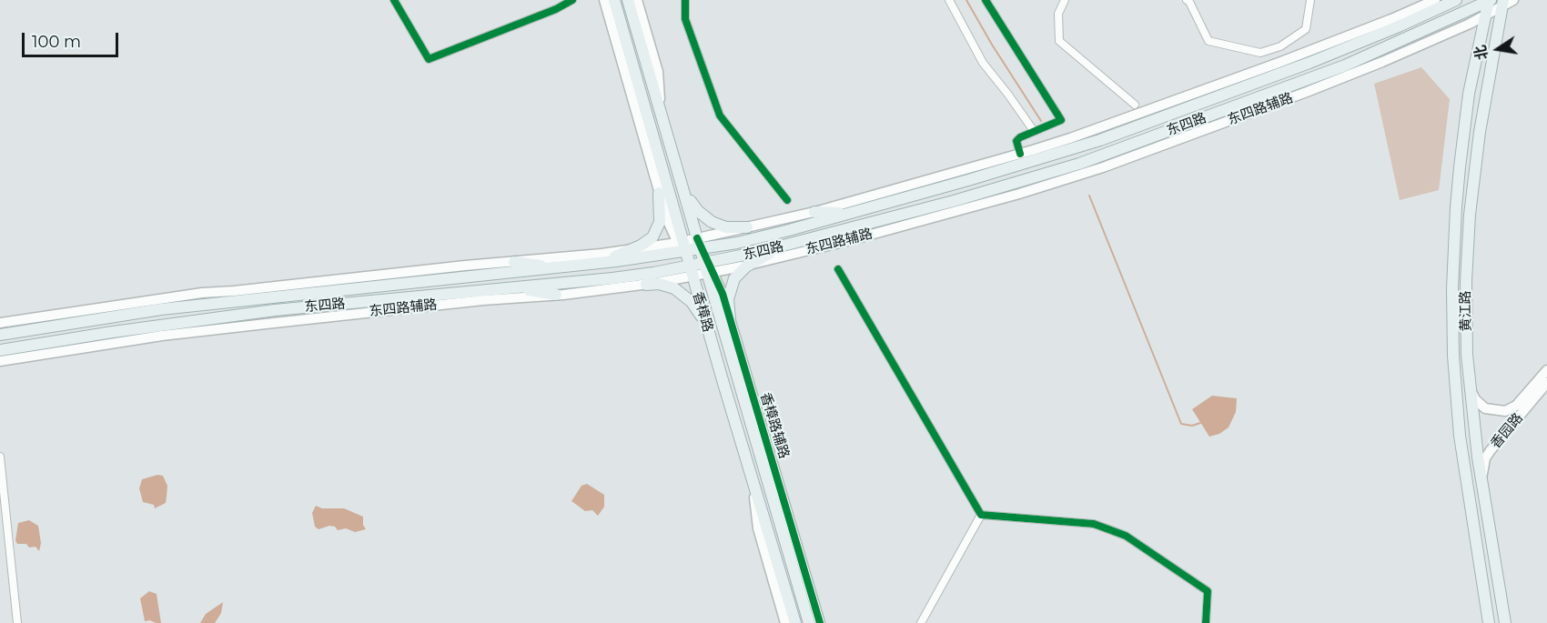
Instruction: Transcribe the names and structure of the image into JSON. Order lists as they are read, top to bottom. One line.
{"streets":{"main road":["东四路辅路","东四路","黄江路","香樟路","香樟路辅路","香园路"]},"crossings":[["东四路辅路","东四路"],["东四路辅路","黄江路"],["东四路辅路","香樟路"],["东四路辅路","香樟路辅路"],["东四路","黄江路"],["东四路","香樟路"],["东四路","香樟路辅路"],["黄江路","香园路"],["香樟路","香樟路辅路"]],"scale_bar":"100 m","north":"left"}
